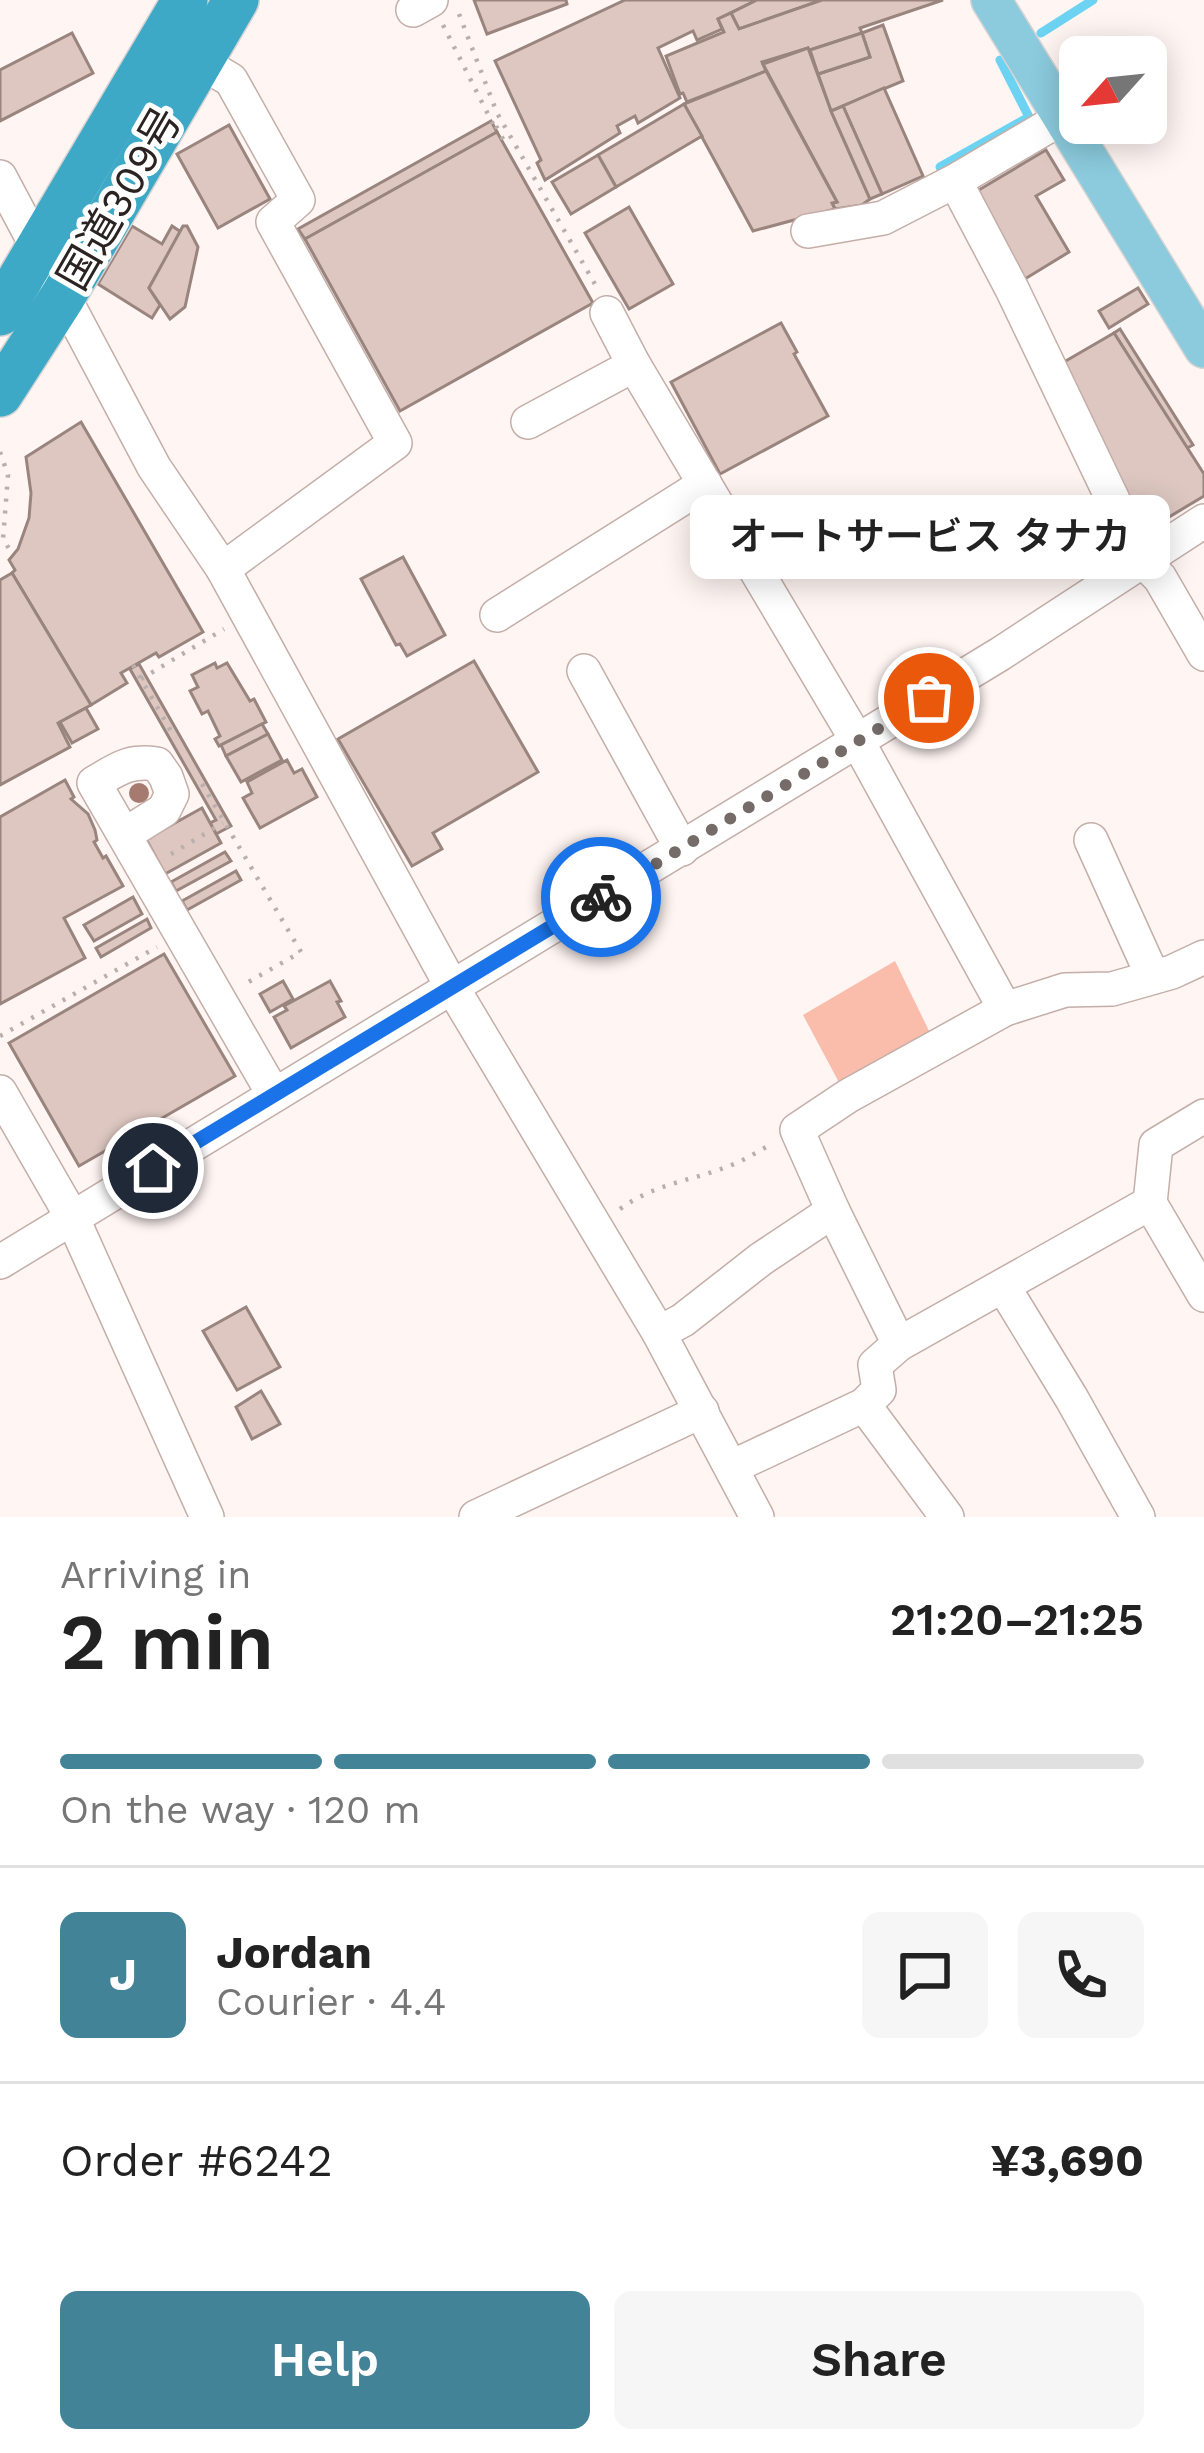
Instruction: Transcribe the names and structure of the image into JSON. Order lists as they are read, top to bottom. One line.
{"streets":{"highway":["国道309号"]},"places":["オートサービス タナカ"],"north":"bottom left","page":{"bubble":"オートサービス タナカ","heading":["2 min","Arriving in","21:20–21:25"],"panel":["Jordan","Courier · 4.4","Order #6242","¥3,690"],"bar":"On the way · 120 m","round":"J","buttons":["Help","Share"]}}
